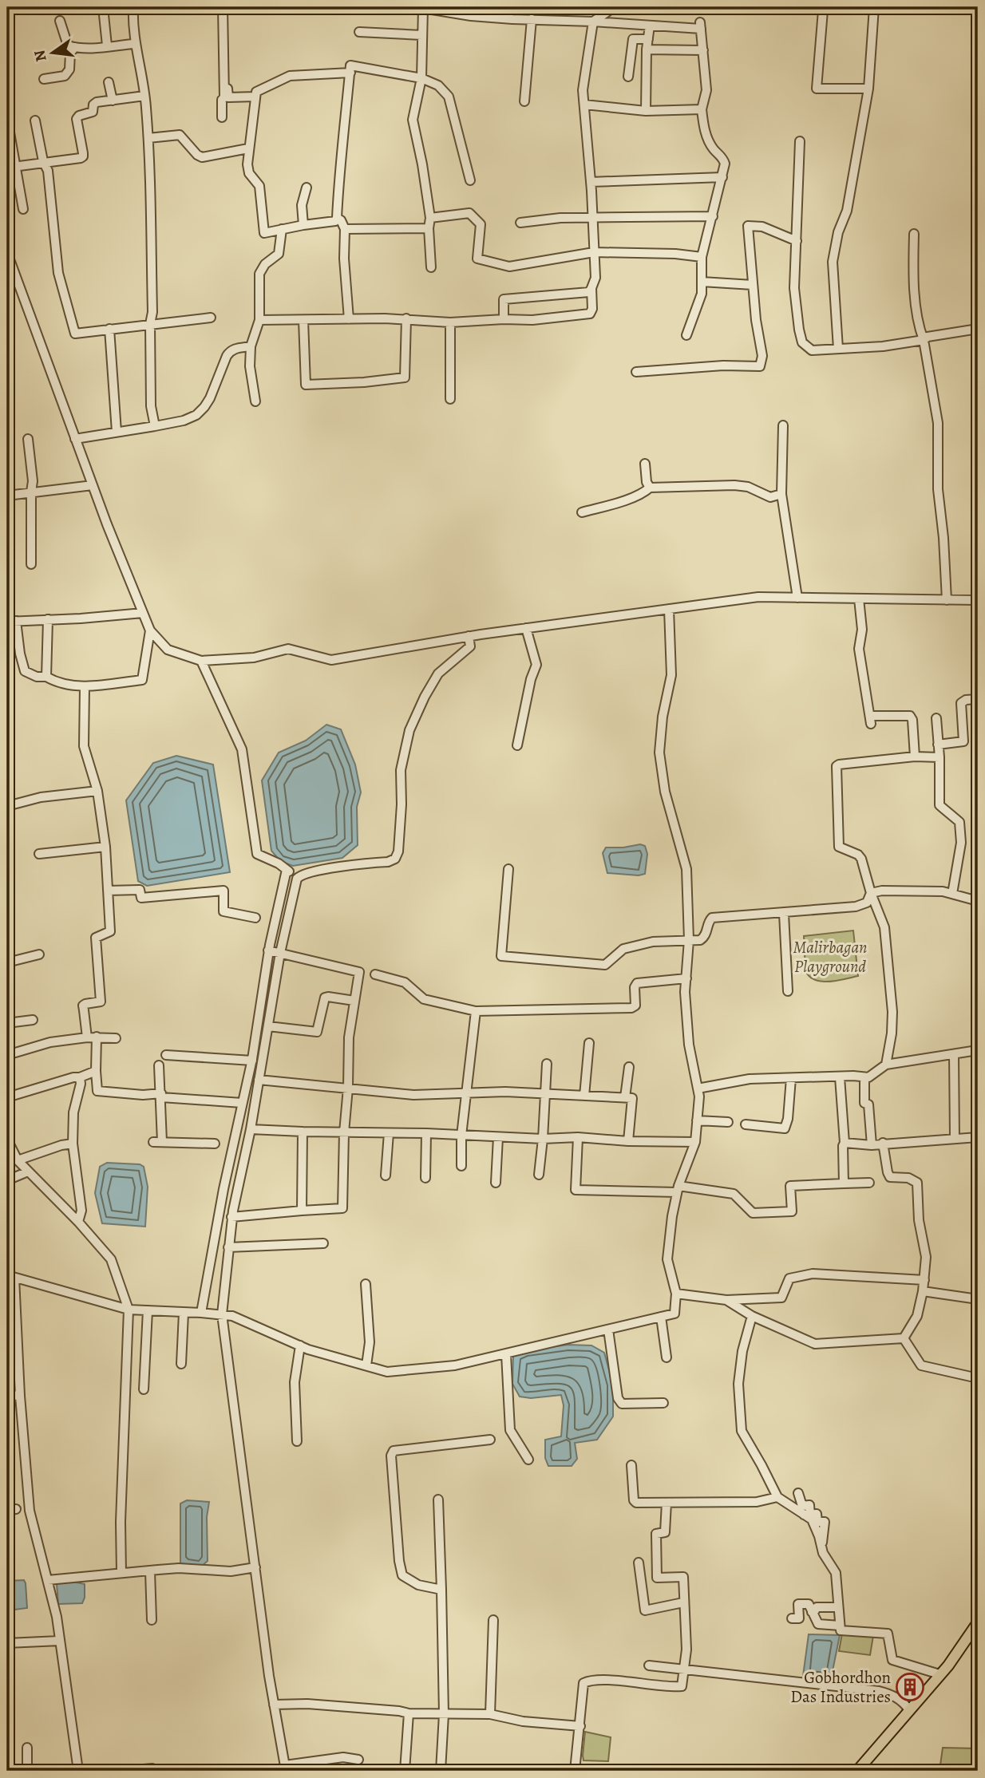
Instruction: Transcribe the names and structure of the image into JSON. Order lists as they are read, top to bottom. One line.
{"parks":["Malirbagan Playground"],"places":{"building":["Gobhordhon Das Industries"]},"north":"left"}
